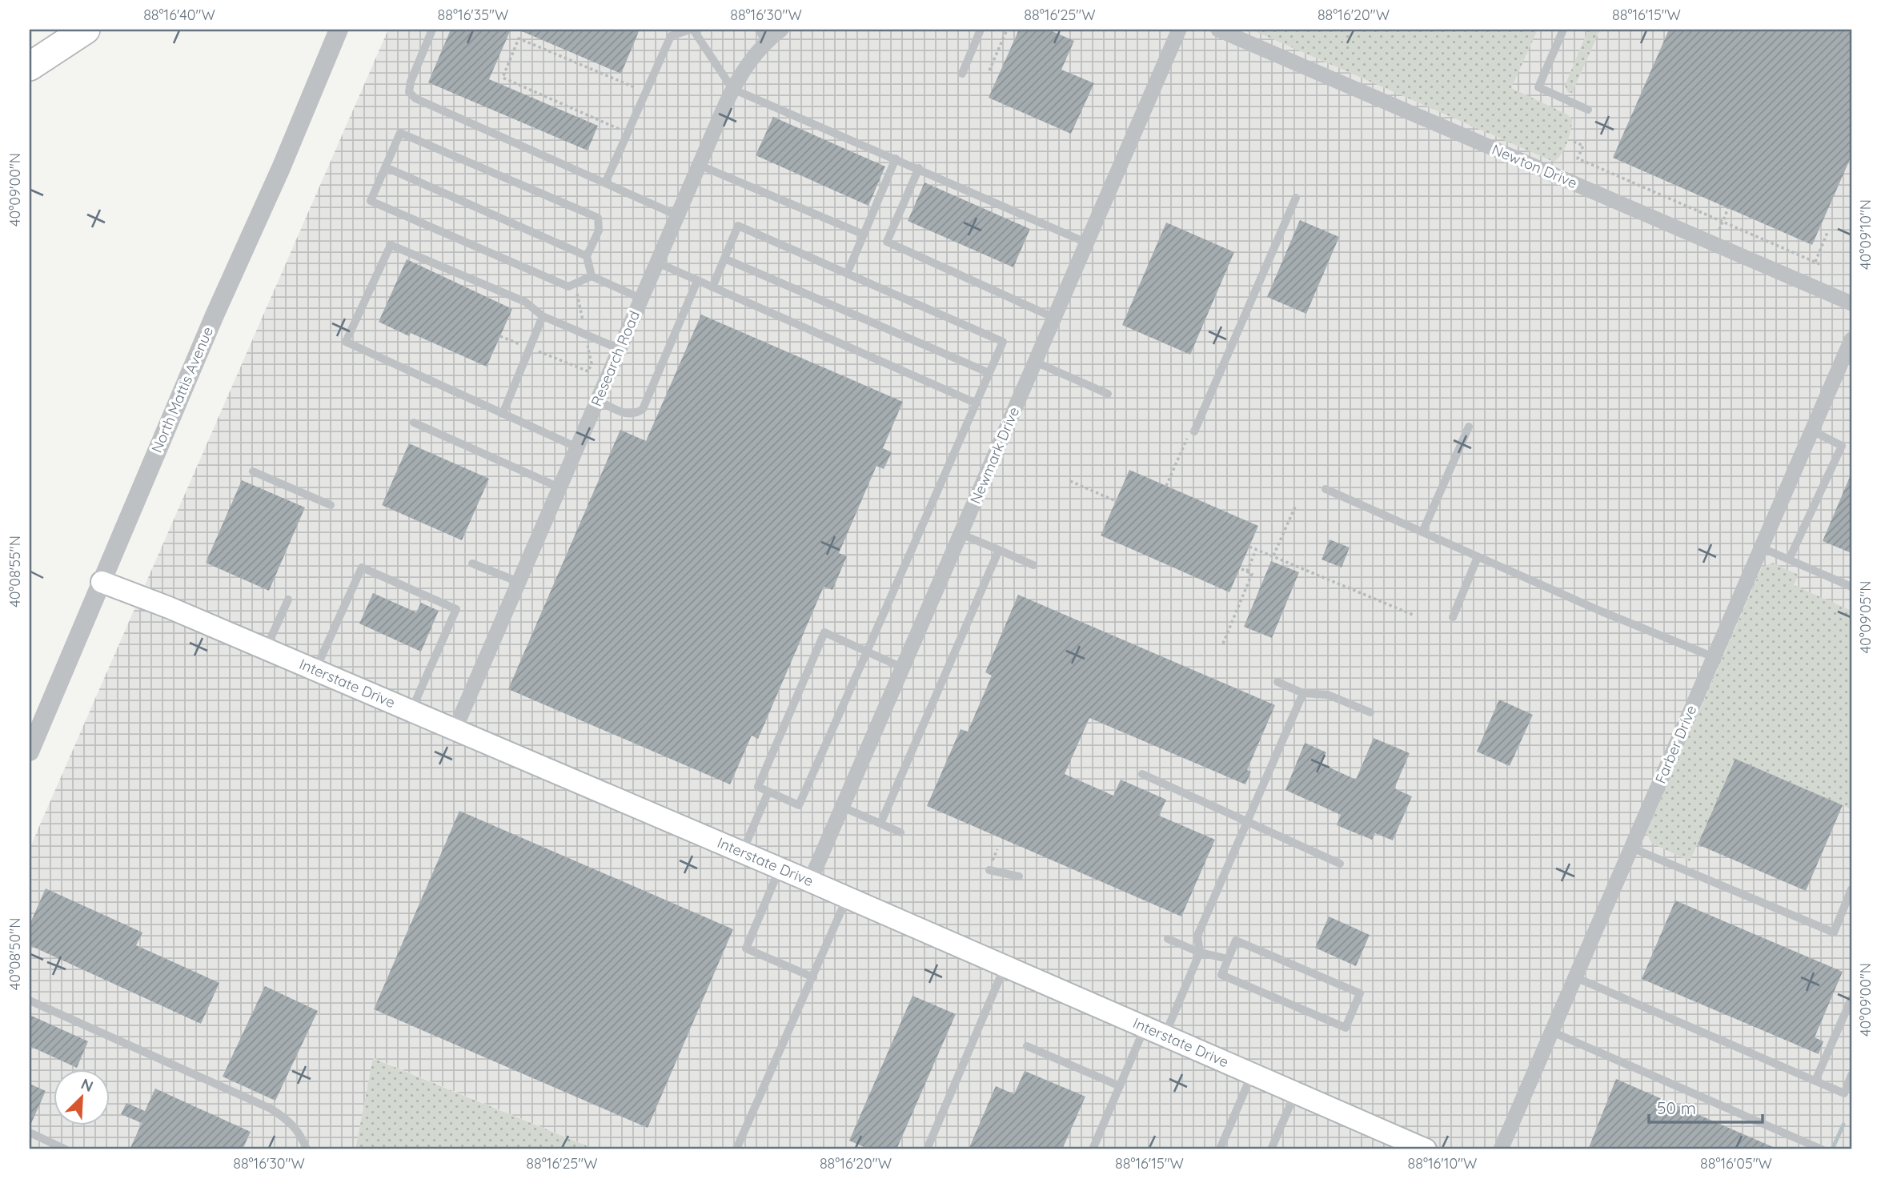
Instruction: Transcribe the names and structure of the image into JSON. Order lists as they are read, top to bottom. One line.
{"streets":{"main road":["Interstate Drive"],"street":["Newton Drive","Research Road","North Mattis Avenue","Newmark Drive","Farber Drive"]},"crossings":[["Research Road","Interstate Drive"],["North Mattis Avenue","Interstate Drive"],["Newmark Drive","Interstate Drive"]],"scale_bar":"50 m","north":"top right","coordinates":["88°16'40\"W","88°16'35\"W","88°16'30\"W","88°16'25\"W","88°16'20\"W","88°16'15\"W","40°09'00\"N","40°09'10\"N","40°08'55\"N","40°09'05\"N","40°08'50\"N","88°16'10\"W","88°16'05\"W"]}
